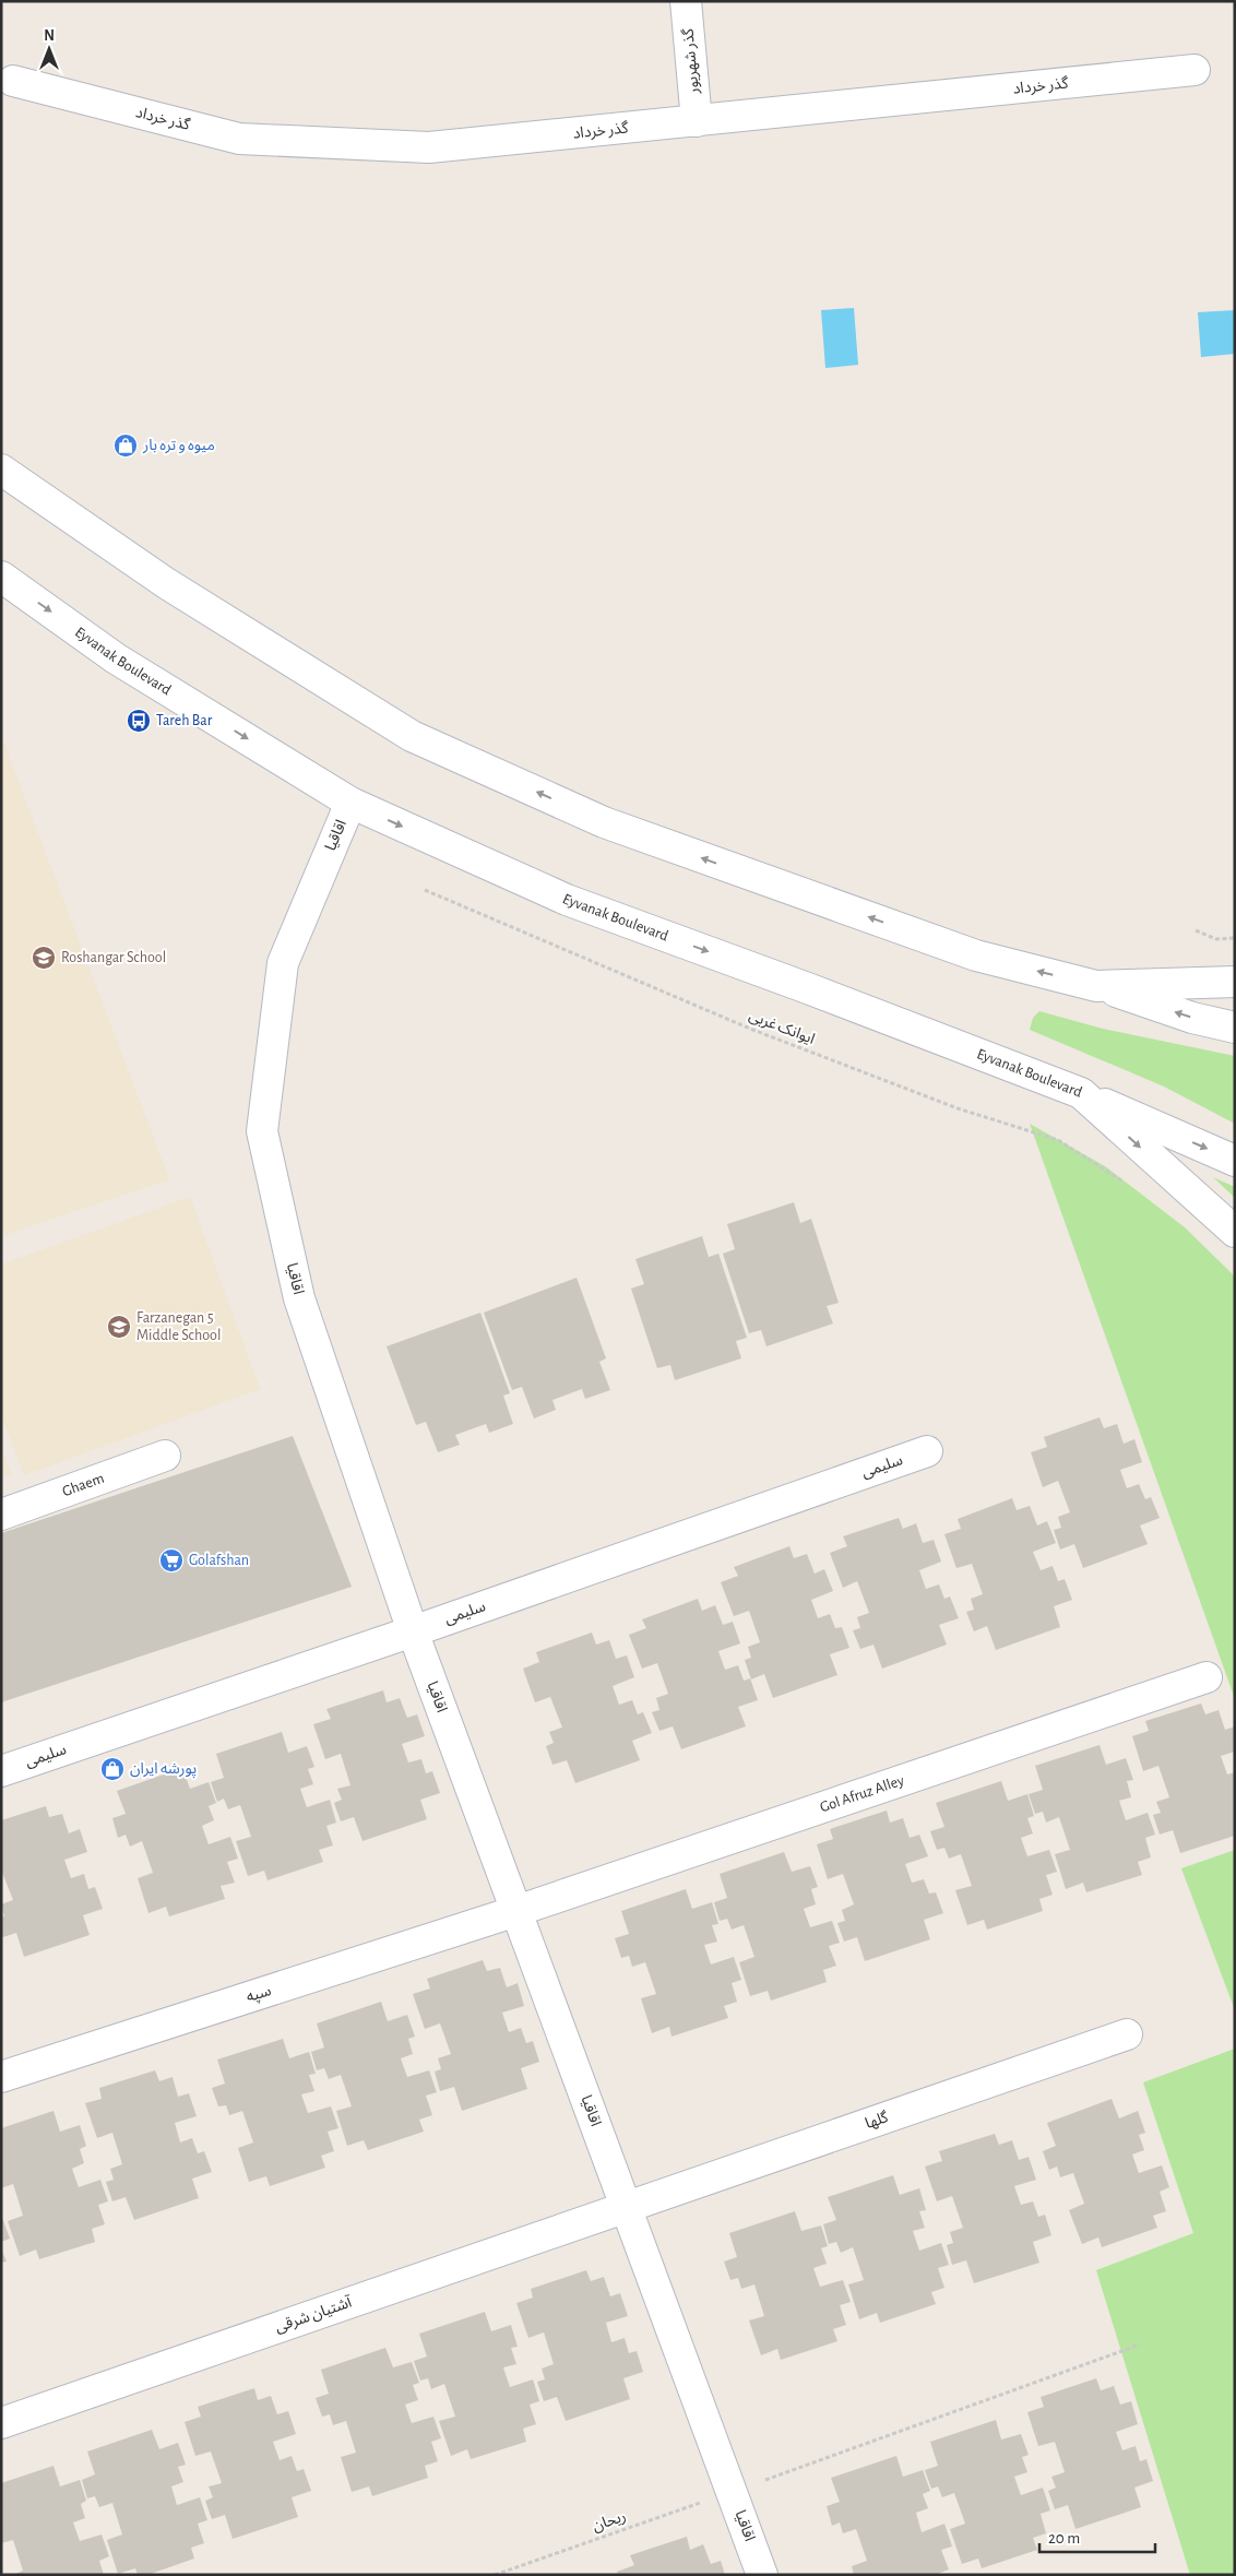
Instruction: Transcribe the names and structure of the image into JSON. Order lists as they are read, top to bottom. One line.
{"streets":{"street":["گذر شهریور","گذر خرداد","Eyvanak Boulevard","اقاقیا","سلیمی","Ghaem","Gol Afruz Alley","سپه","گلها","آشتیان شرقی"],"path":["ایوانک غربی","ریحان"]},"crossings":[["گذر شهریور","گذر خرداد"],["Eyvanak Boulevard","اقاقیا"],["اقاقیا","سلیمی"],["اقاقیا","Gol Afruz Alley"],["اقاقیا","سپه"],["اقاقیا","گلها"],["اقاقیا","آشتیان شرقی"],["اقاقیا","ریحان"],["Gol Afruz Alley","سپه"],["گلها","آشتیان شرقی"]],"places":{"shop":["میوه و تره بار","پورشه ایران"],"bus stop":["Tareh Bar"],"school or university":["Roshangar School","Farzanegan 5 Middle School"],"supermarket":["Golafshan"]},"scale_bar":"20 m","north":"top"}
